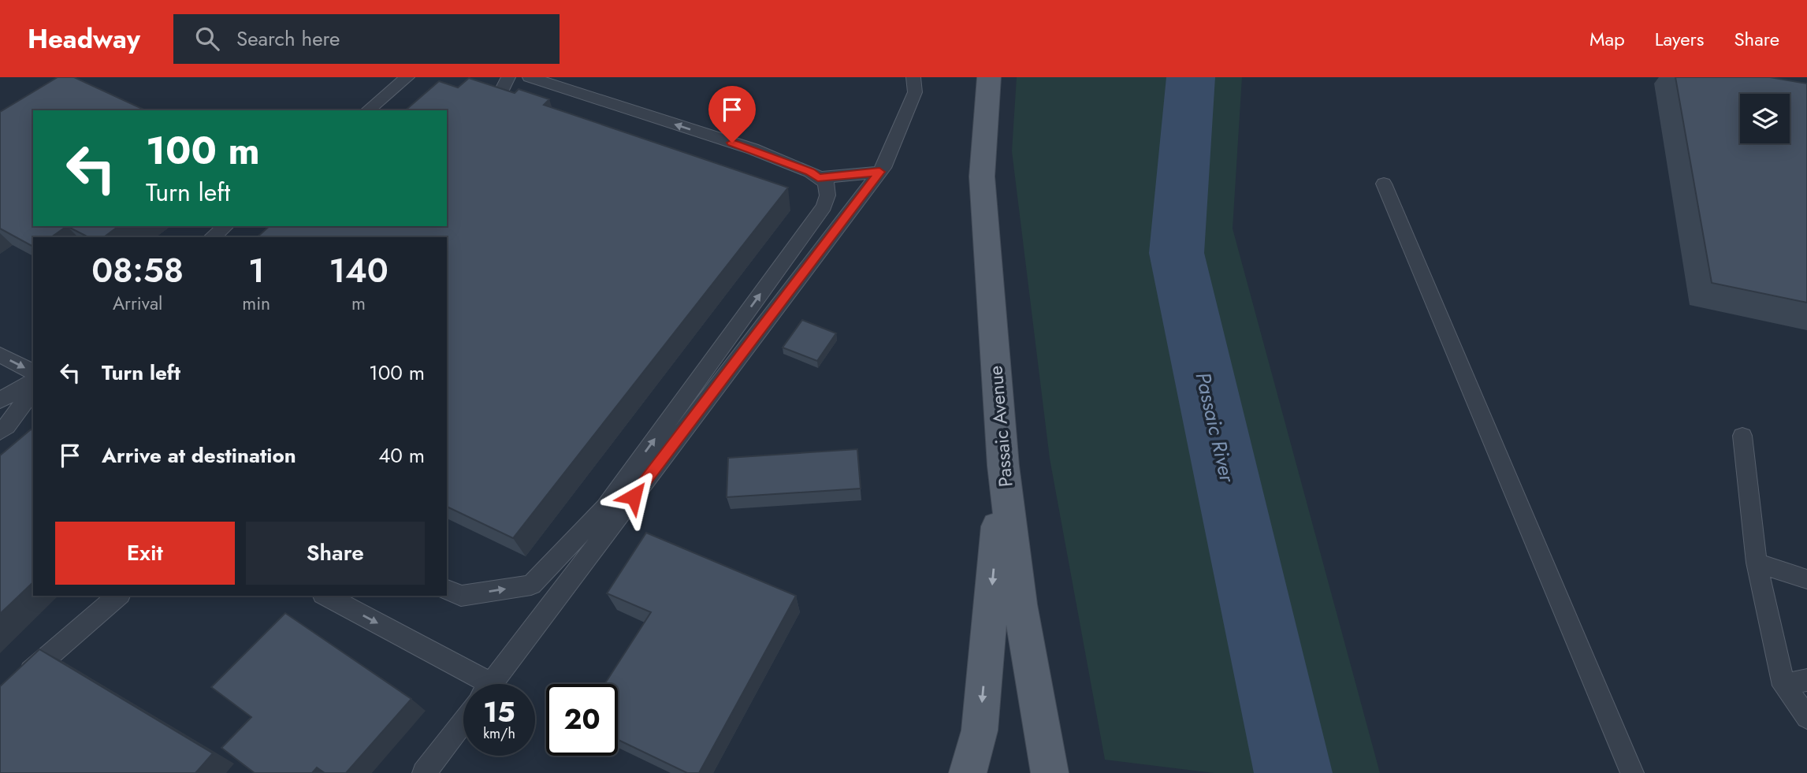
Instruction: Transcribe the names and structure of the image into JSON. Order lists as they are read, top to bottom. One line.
{"streets":{"main road":["Passaic Avenue"]},"water":["Passaic River"],"page":{"header":"Headway","search":"Search here","nav":["Map","Layers","Share"],"turn":["100 m","Turn left"],"eta":["08:58","Arrival","1","min","140","m"],"list":[{"name":"Turn left","value":"100 m"},{"name":"Arrive at destination","value":"40 m"}],"buttons":["Exit","Share"],"speed":"15 km/h","limit":"20"}}
